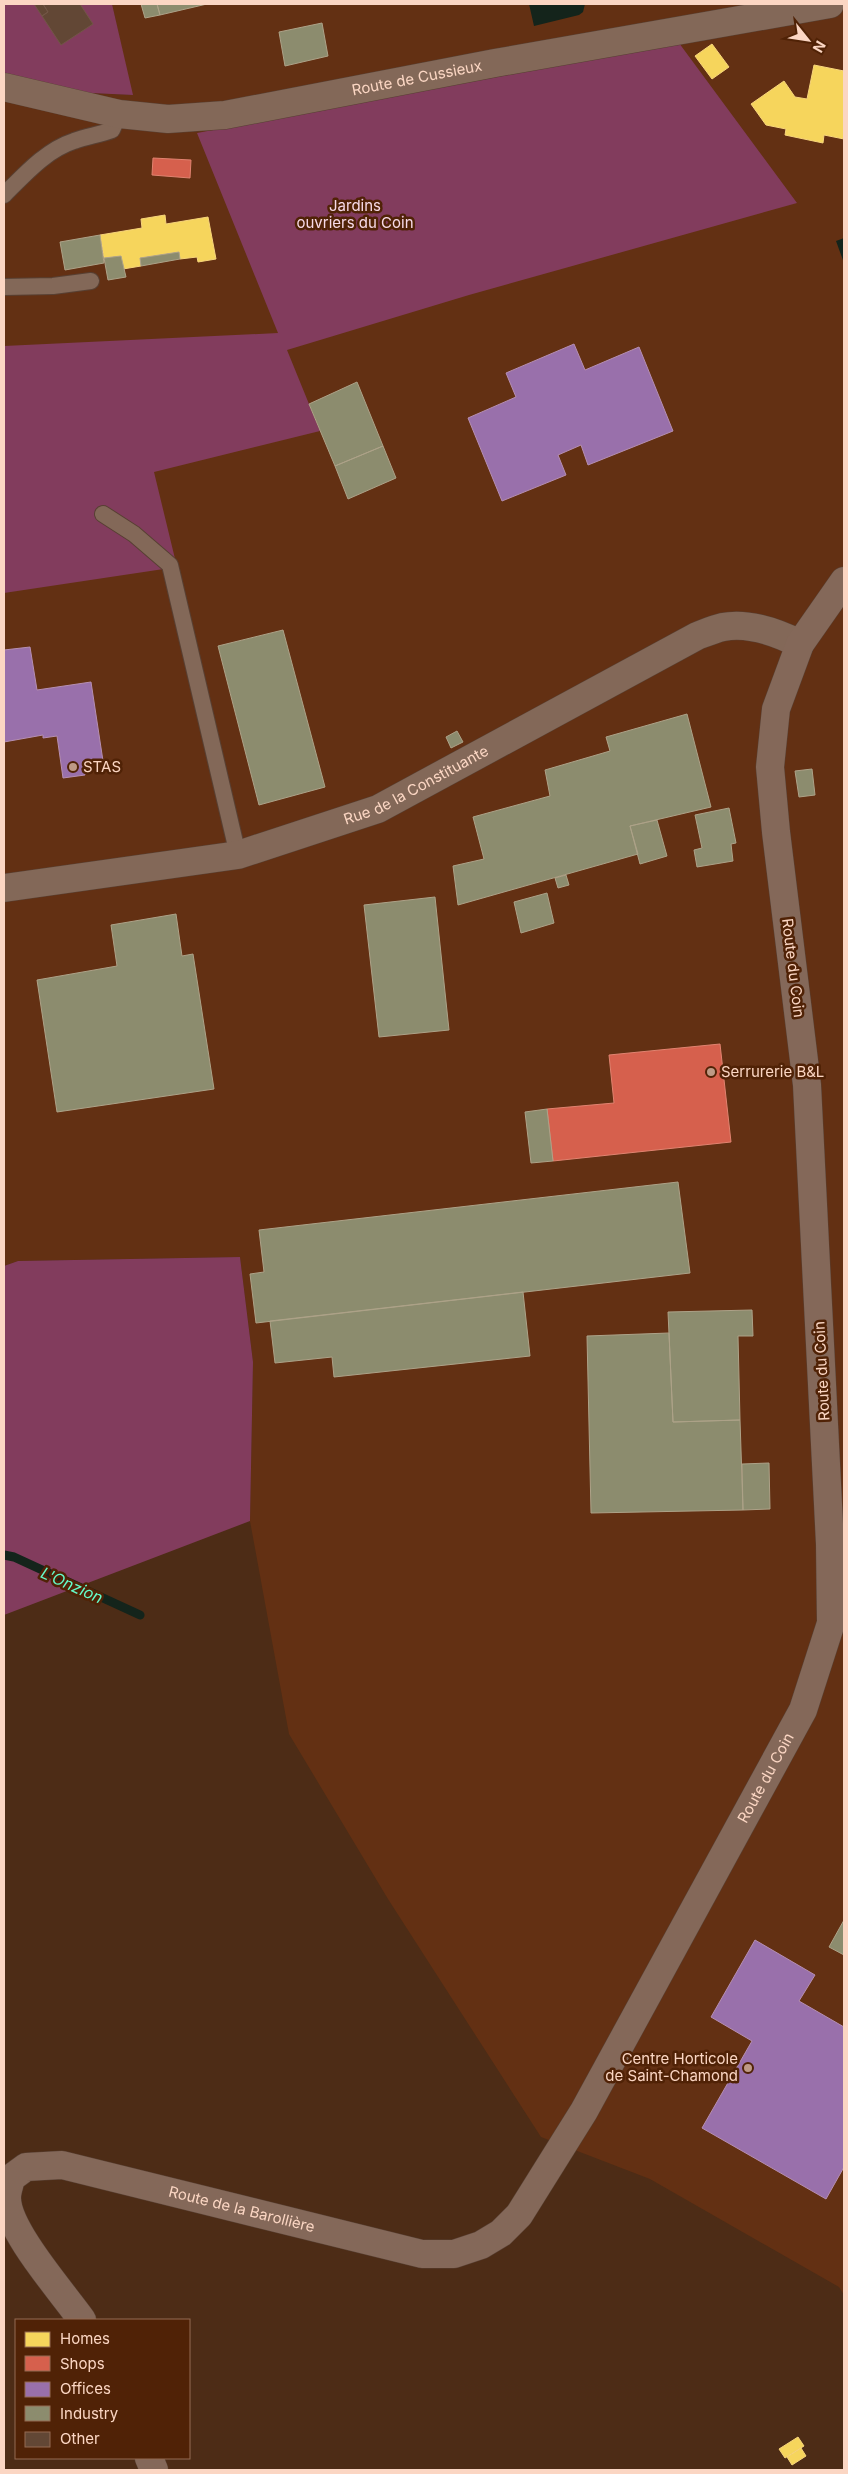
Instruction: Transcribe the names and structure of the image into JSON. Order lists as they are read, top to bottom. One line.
{"streets":{"main road":["Route du Coin","Route de la Barollière"],"street":["Route de Cussieux","Rue de la Constituante"]},"crossings":[["Rue de la Constituante","Route du Coin"],["Route du Coin","Route de la Barollière"]],"water":["L'Onzion"],"parks":["Jardins ouvriers du Coin"],"places":["STAS","Serrurerie B&L","Centre Horticole de Saint-Chamond"],"legend":["Homes","Shops","Offices","Industry","Other"],"north":"bottom right"}
